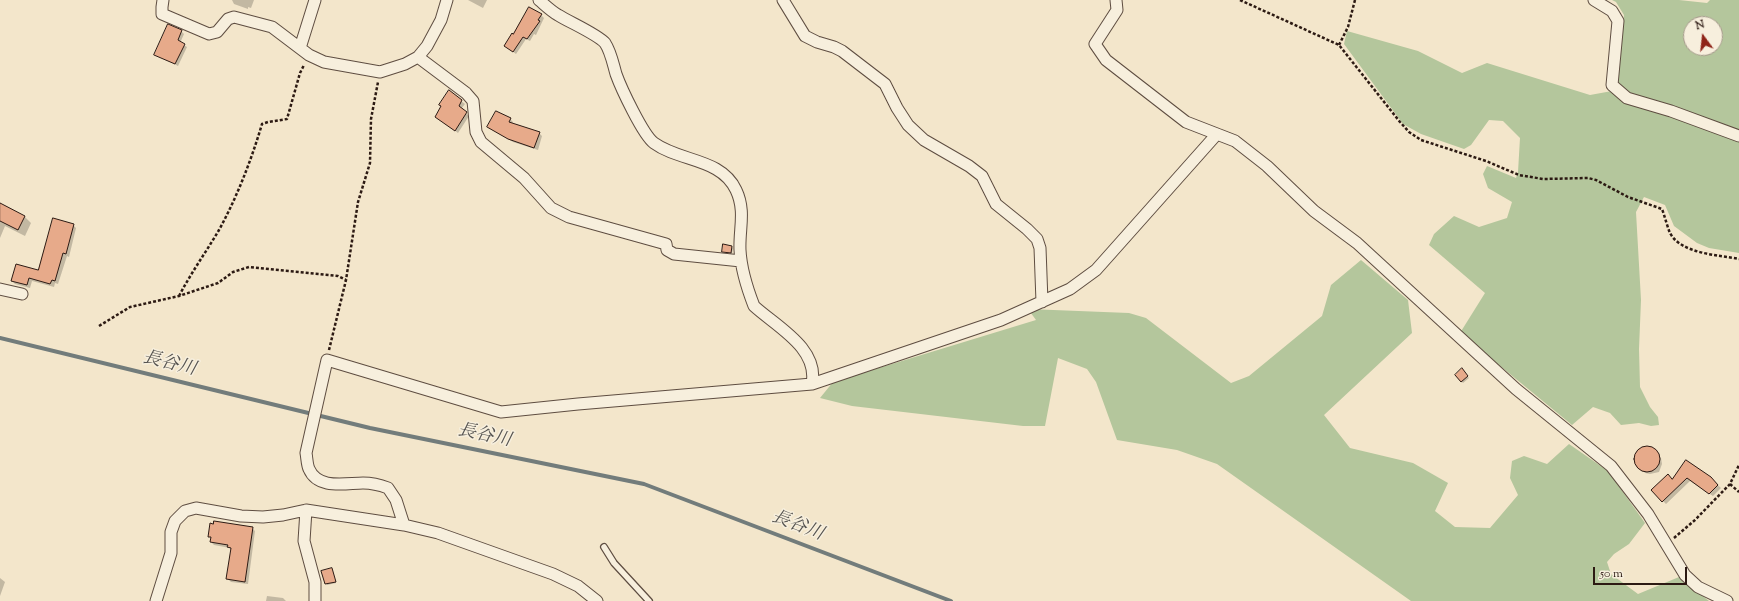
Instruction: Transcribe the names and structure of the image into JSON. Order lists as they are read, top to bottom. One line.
{"water":["長谷川"],"scale_bar":"50 m","north":"top"}
